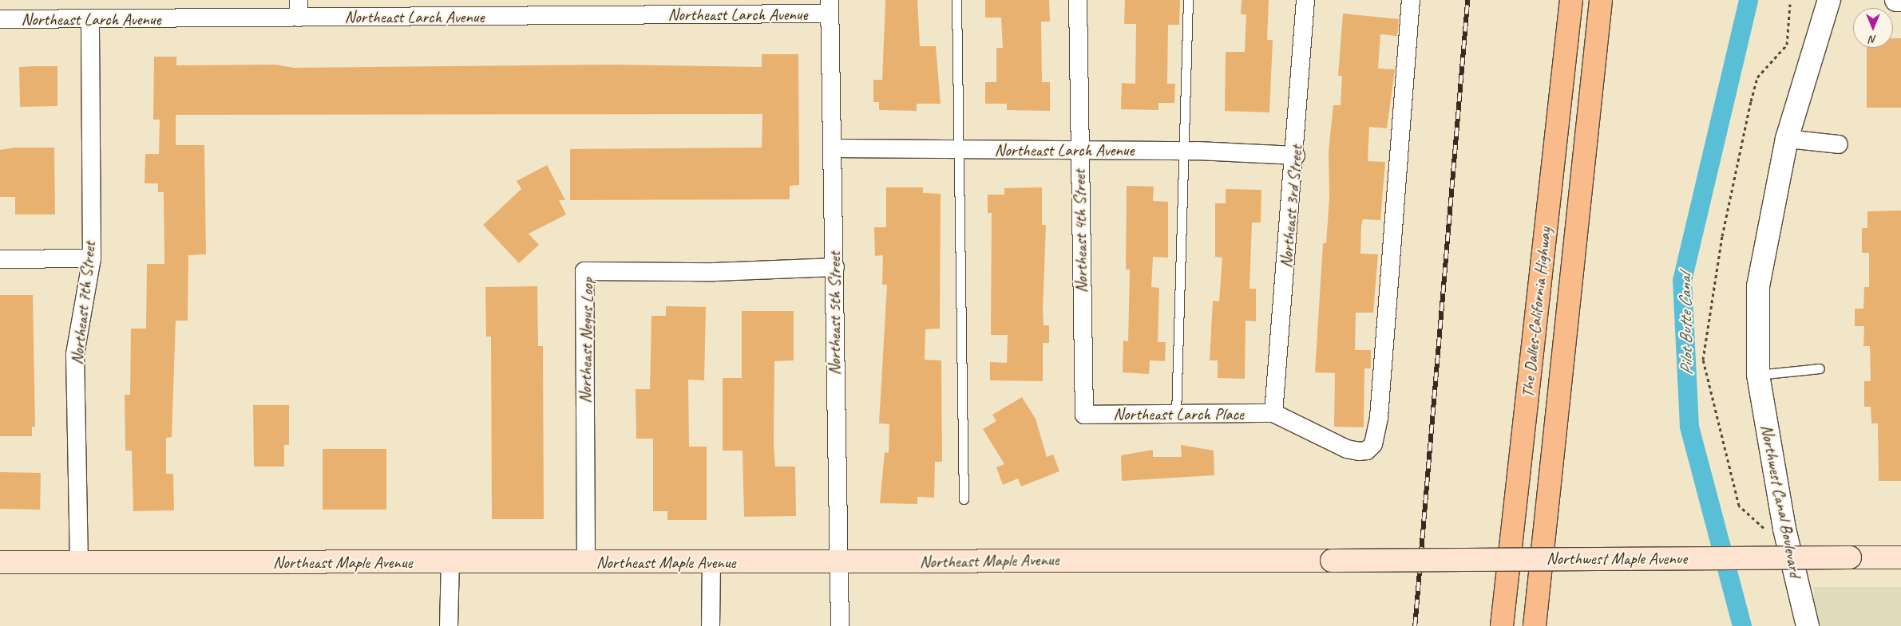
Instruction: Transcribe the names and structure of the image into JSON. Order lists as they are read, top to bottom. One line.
{"streets":{"highway":["The Dalles-California Highway"],"main road":["Northwest Maple Avenue","Northeast Maple Avenue"],"street":["Northeast Larch Avenue","Northeast 3rd Street","Northeast 4th Street","Northeast 7th Street","Northeast 5th Street","Northeast Negus Loop","Northeast Larch Place","Northwest Canal Boulevard"]},"crossings":[["Northeast Larch Avenue","Northeast 3rd Street"],["Northeast Larch Avenue","Northeast 4th Street"],["Northeast Larch Avenue","Northeast 7th Street"],["Northeast Larch Avenue","Northeast 5th Street"],["Northeast 3rd Street","Northeast Larch Place"],["Northeast 4th Street","Northeast Larch Place"],["Northeast 7th Street","Northeast Maple Avenue"],["Northeast 5th Street","Northeast Negus Loop"],["Northeast 5th Street","Northeast Maple Avenue"],["Northeast Negus Loop","Northeast Maple Avenue"],["Northwest Maple Avenue","Northeast Maple Avenue"]],"water":["Pilot Butte Canal"],"north":"bottom"}
